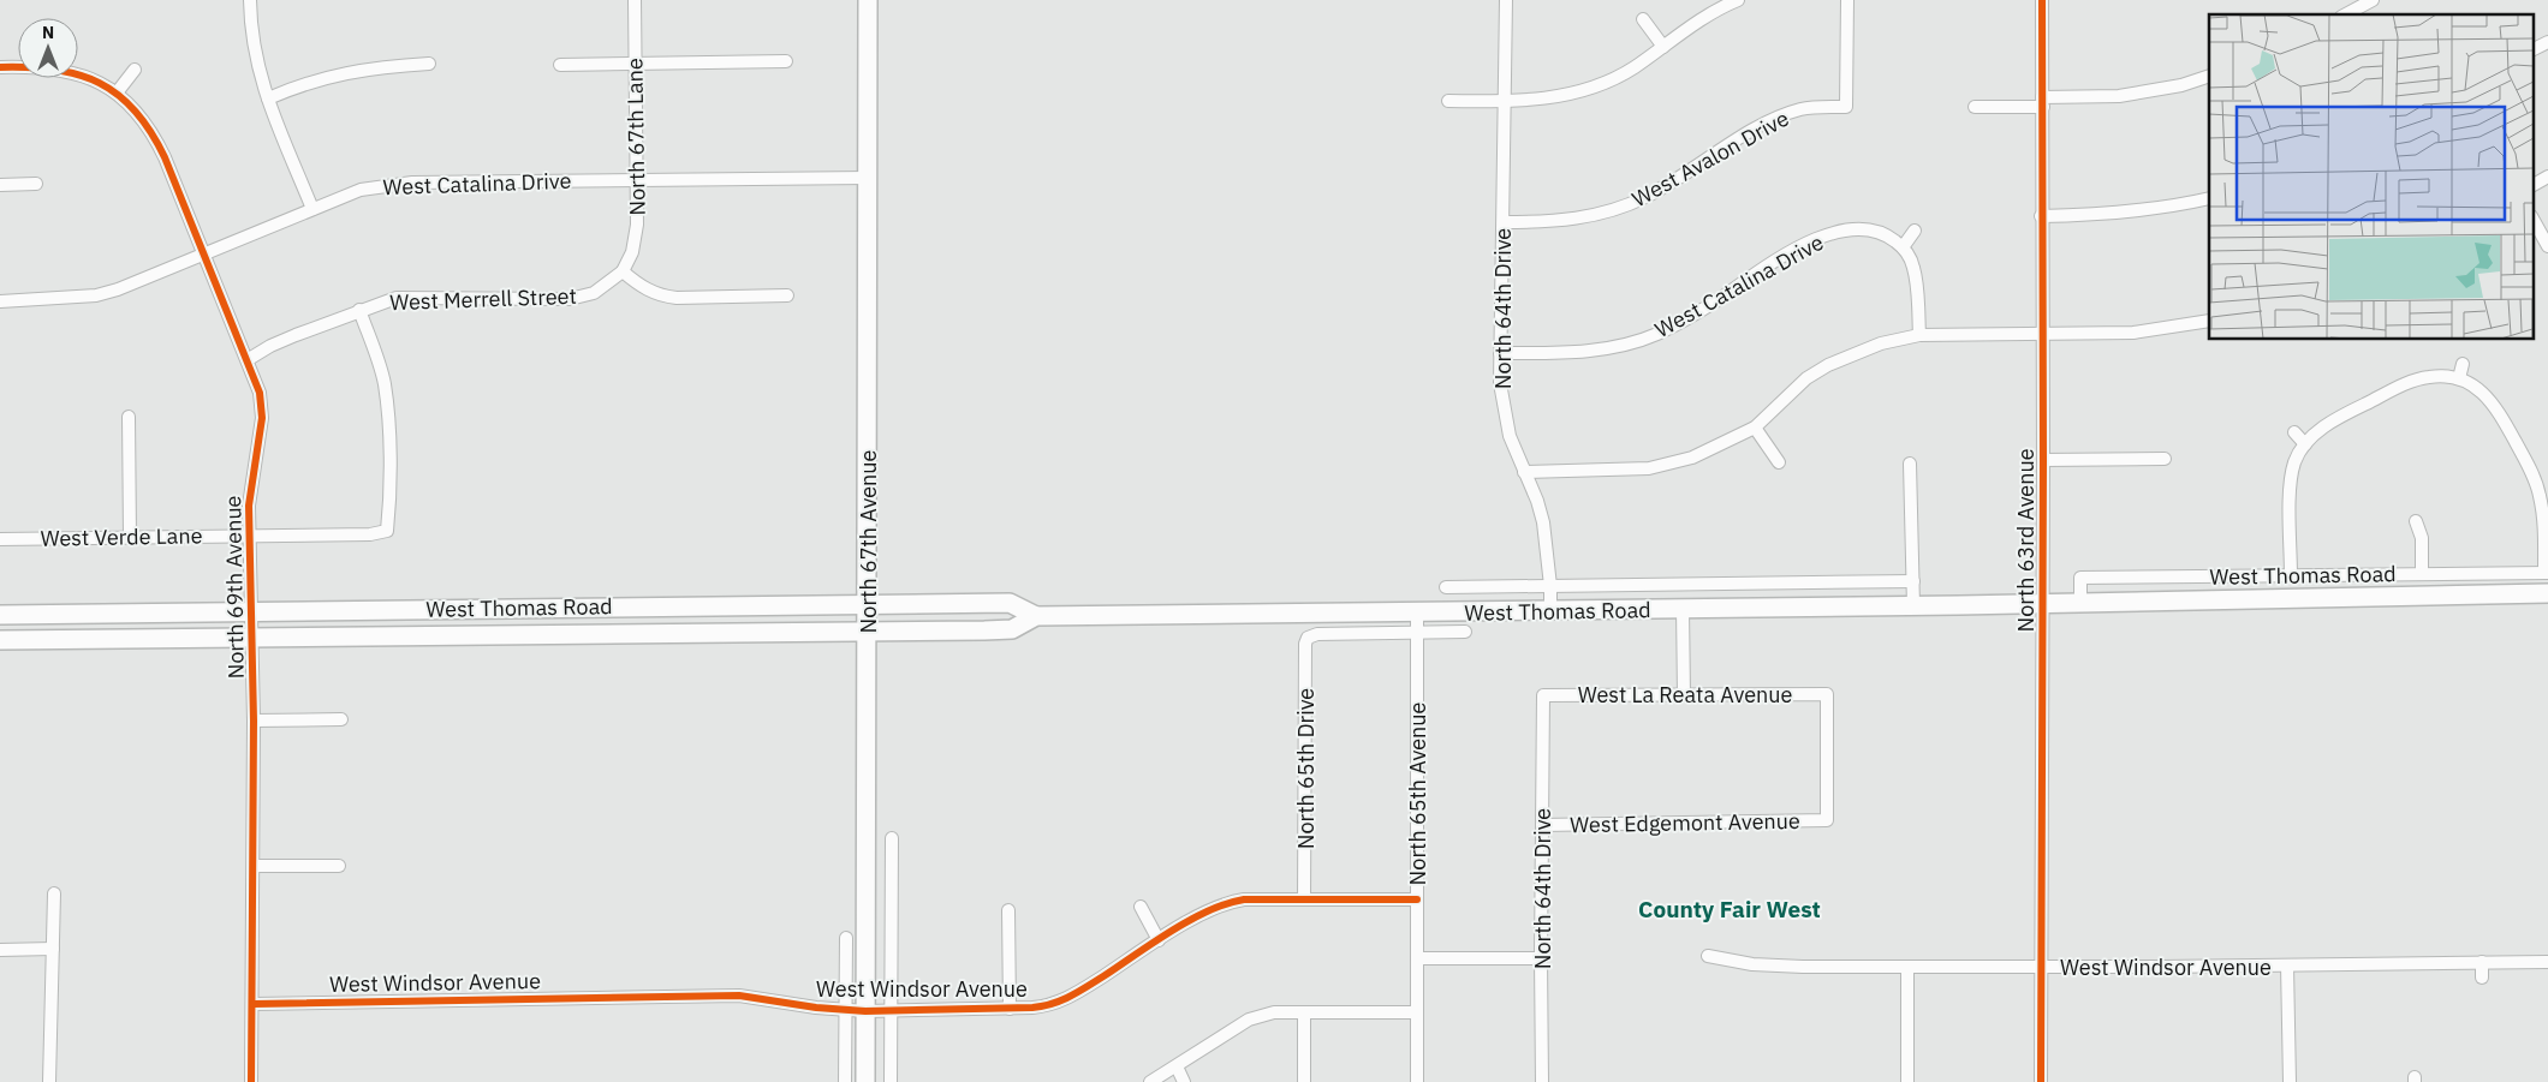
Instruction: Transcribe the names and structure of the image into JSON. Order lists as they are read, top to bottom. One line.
{"streets":{"main road":["North 67th Avenue","West Thomas Road"],"street":["North 67th Lane","West Avalon Drive","West Catalina Drive","West Merrell Street","North 64th Drive","West Verde Lane","North 63rd Avenue","North 69th Avenue","West La Reata Avenue","North 65th Drive","North 65th Avenue","West Edgemont Avenue","West Windsor Avenue"]},"crossings":[["North 67th Lane","West Catalina Drive"],["North 67th Lane","West Merrell Street"],["West Avalon Drive","North 64th Drive"],["West Catalina Drive","North 64th Drive"],["West Catalina Drive","North 67th Avenue"],["West Catalina Drive","North 69th Avenue"],["West Merrell Street","West Verde Lane"],["West Merrell Street","North 69th Avenue"],["North 64th Drive","West Thomas Road"],["North 64th Drive","West La Reata Avenue"],["North 64th Drive","West Edgemont Avenue"],["West Verde Lane","North 69th Avenue"],["North 63rd Avenue","West Thomas Road"],["North 63rd Avenue","West Windsor Avenue"],["North 67th Avenue","West Thomas Road"],["North 67th Avenue","West Windsor Avenue"],["West Thomas Road","North 69th Avenue"],["West Thomas Road","North 65th Drive"],["West Thomas Road","North 65th Avenue"],["North 69th Avenue","West Windsor Avenue"],["West La Reata Avenue","West Edgemont Avenue"],["North 65th Drive","West Windsor Avenue"],["North 65th Avenue","West Windsor Avenue"]],"districts":["County Fair West"],"north":"top"}
